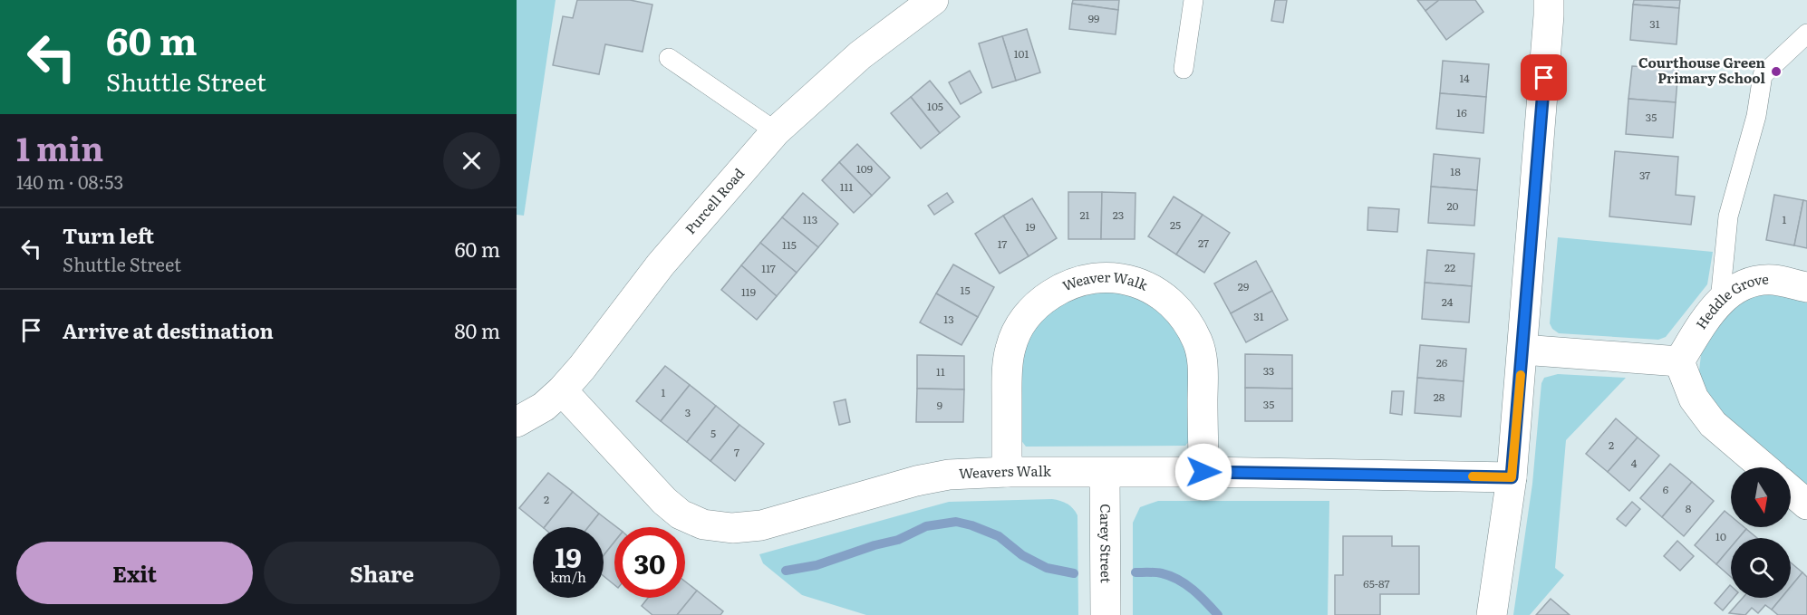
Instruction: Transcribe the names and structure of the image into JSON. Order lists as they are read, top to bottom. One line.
{"streets":{"street":["Purcell Road","Weaver Walk","Heddle Grove","Weavers Walk","Carey Street"]},"crossings":[["Purcell Road","Weavers Walk"],["Weaver Walk","Weavers Walk"],["Weavers Walk","Carey Street"]],"places":["Courthouse Green Primary School"],"house_numbers":["99","31","101","14","105","16","35","109","18","37","111","20","21","23","113","1","25","19","27","17","115","22","117","29","15","119","24","31","13","26","33","11","1","28","35","9","3","5","2","7","4","6","2","8","10","65-87"],"north":"bottom","page":{"turn":["60 m","Shuttle Street"],"heading":["1 min","140 m · 08:53"],"list":[{"name":"Turn left","note":"Shuttle Street","value":"60 m"},{"name":"Arrive at destination","value":"80 m"}],"speed":"19 km/h","limit":"30","buttons":["Exit","Share"]}}
